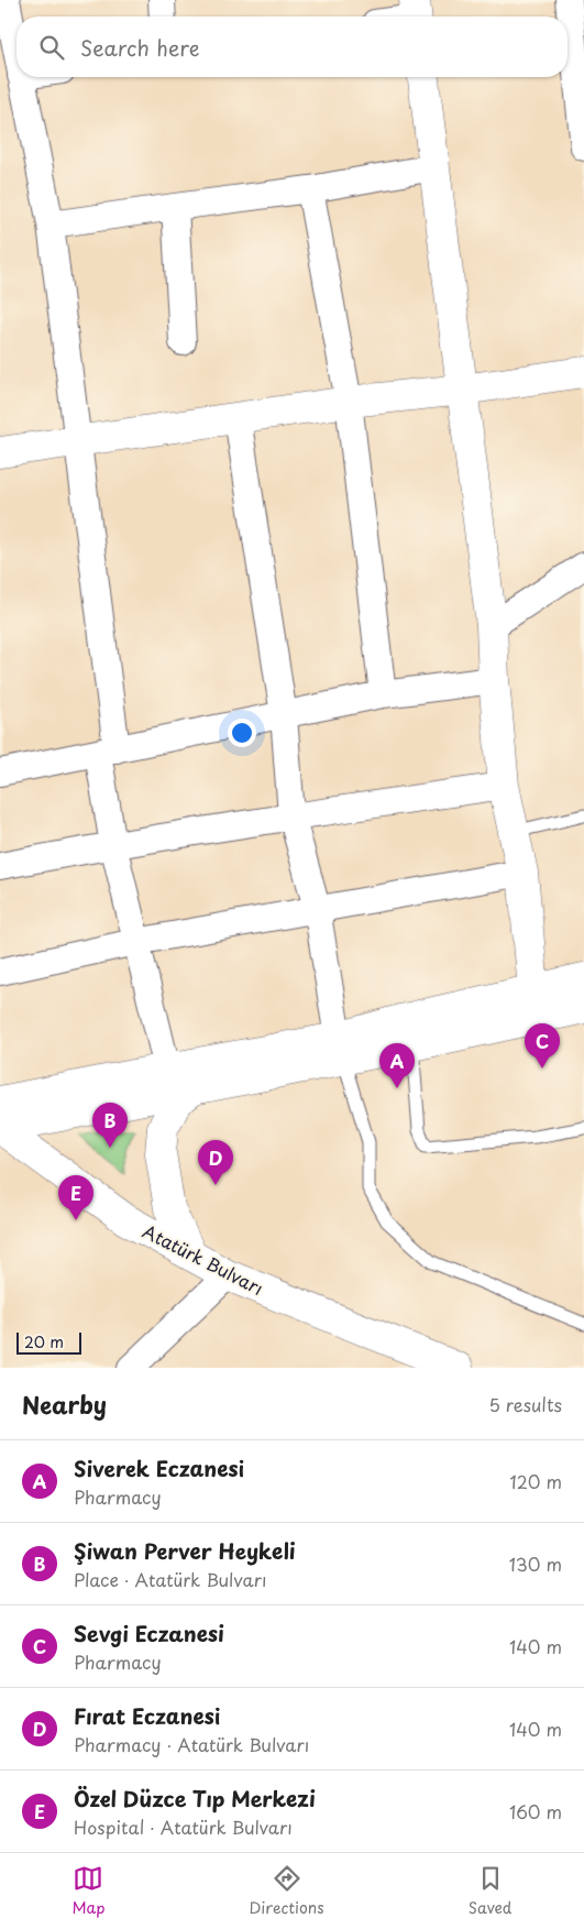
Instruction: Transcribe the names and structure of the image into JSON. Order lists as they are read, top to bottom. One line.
{"streets":{"main road":["Atatürk Bulvarı"]},"scale_bar":"20 m","page":{"search":"Search here","pins":["C","A","B","D","E"],"scale":"20 m","heading":["Nearby","5 results"],"list":[{"mark":"A","name":"Siverek Eczanesi","note":"Pharmacy","value":"120 m"},{"mark":"B","name":"Şiwan Perver Heykeli","note":"Place · Atatürk Bulvarı","value":"130 m"},{"mark":"C","name":"Sevgi Eczanesi","note":"Pharmacy","value":"140 m"},{"mark":"D","name":"Fırat Eczanesi","note":"Pharmacy · Atatürk Bulvarı","value":"140 m"},{"mark":"E","name":"Özel Düzce Tıp Merkezi","note":"Hospital · Atatürk Bulvarı","value":"160 m"}],"nav":["Map","Directions","Saved"]}}
